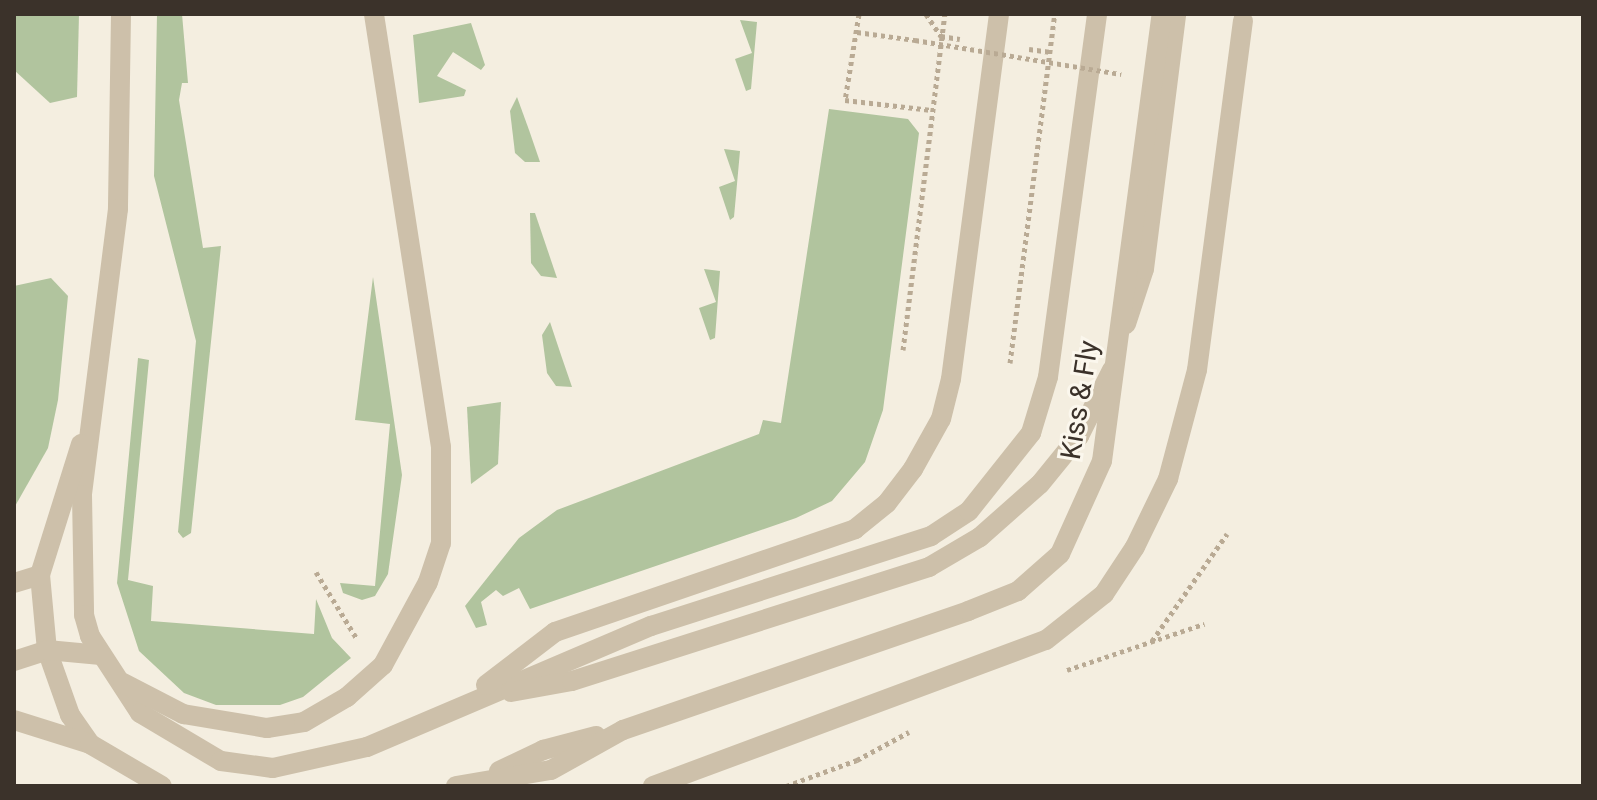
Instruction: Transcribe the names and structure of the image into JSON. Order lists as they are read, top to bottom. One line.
{"streets":{"street":["Kiss & Fly"]}}
